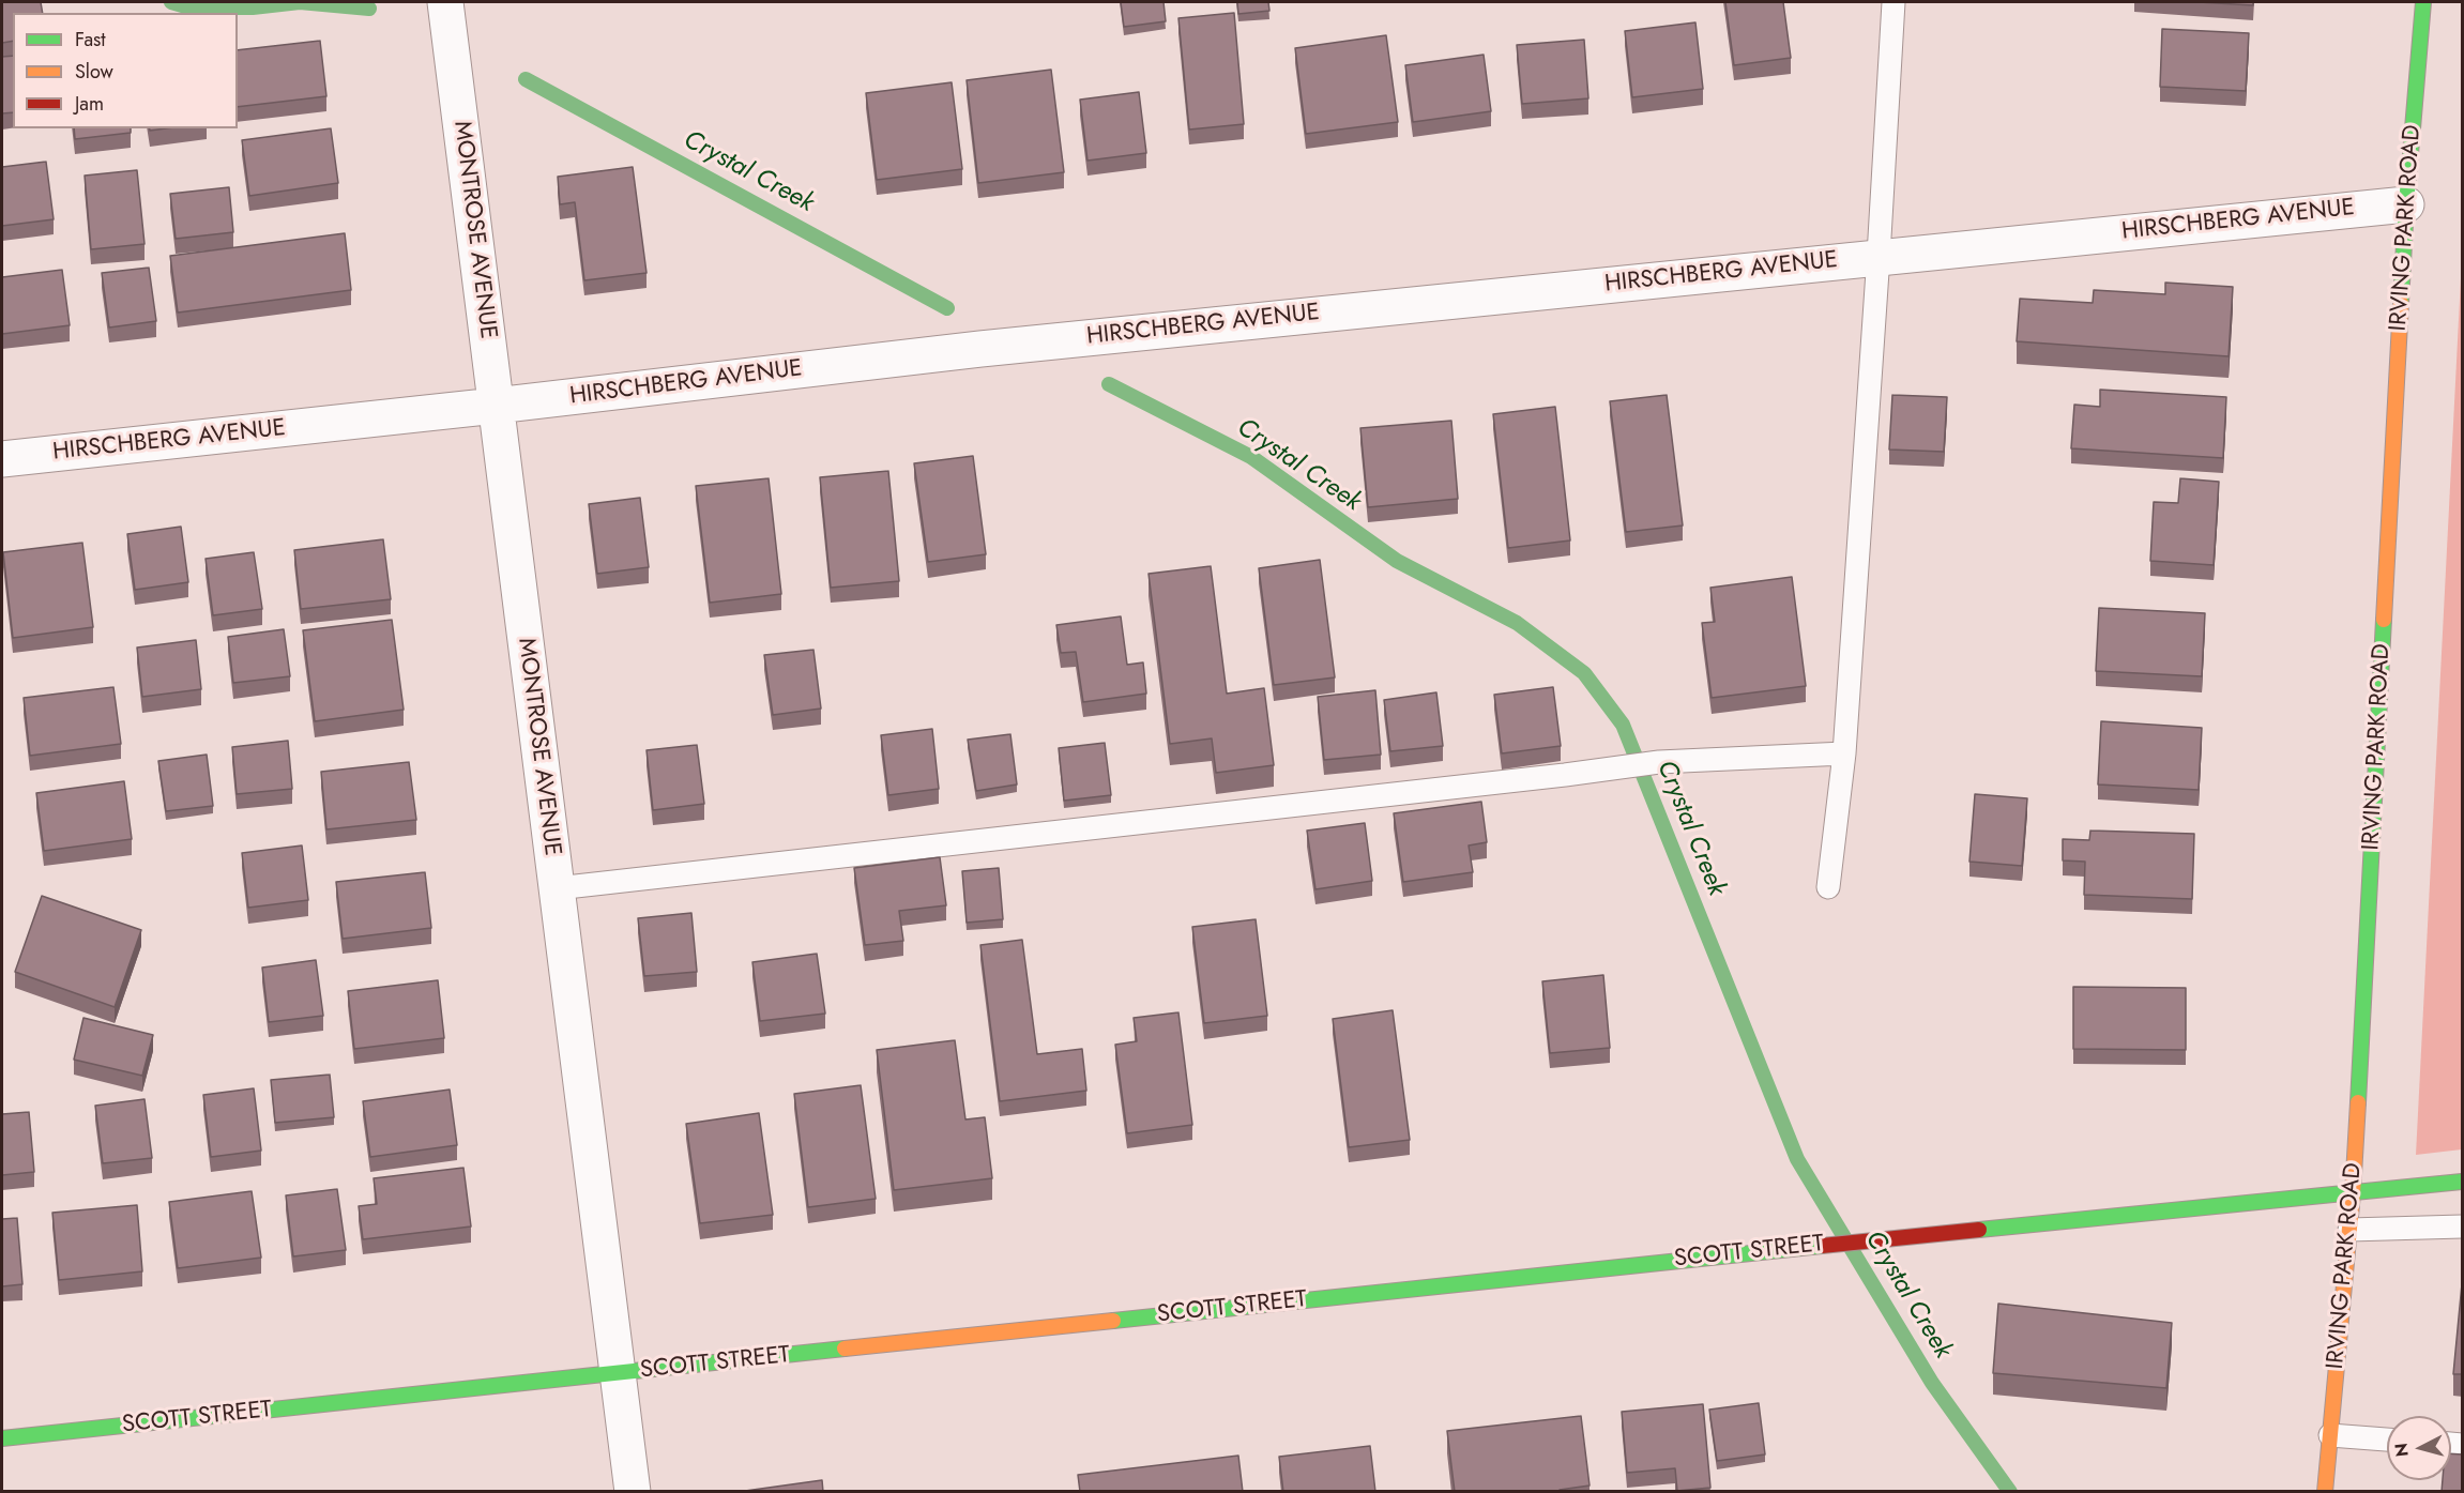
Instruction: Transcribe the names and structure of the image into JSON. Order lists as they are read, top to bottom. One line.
{"streets":{"street":["HIRSCHBERG AVENUE","IRVING PARK ROAD","MONTROSE AVENUE","SCOTT STREET"]},"crossings":[["HIRSCHBERG AVENUE","IRVING PARK ROAD"],["HIRSCHBERG AVENUE","MONTROSE AVENUE"],["IRVING PARK ROAD","SCOTT STREET"],["MONTROSE AVENUE","SCOTT STREET"]],"water":["Crystal Creek"],"legend":["Fast","Slow","Jam"],"north":"left"}
